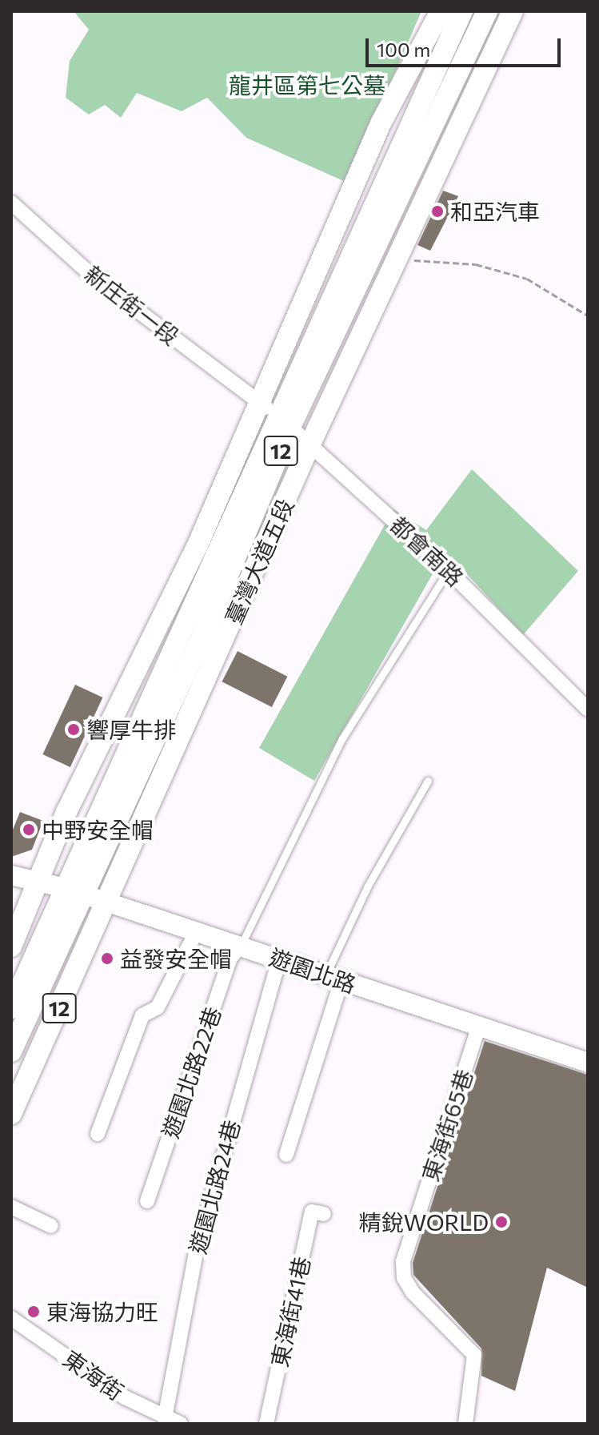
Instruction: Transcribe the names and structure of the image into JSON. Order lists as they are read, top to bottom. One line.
{"streets":{"main road":["12","臺灣大道五段"],"street":["新庄街一段","都會南路","遊園北路","遊園北路22巷","東海街65巷","遊園北路24巷","東海街41巷","東海街"]},"crossings":[["新庄街一段","都會南路"],["新庄街一段","臺灣大道五段"],["都會南路","臺灣大道五段"],["臺灣大道五段","遊園北路"],["遊園北路","遊園北路22巷"],["遊園北路","東海街65巷"],["遊園北路","遊園北路24巷"],["遊園北路24巷","東海街"]],"parks":["龍井區第七公墓"],"places":["和亞汽車","響厚牛排","中野安全帽","益發安全帽","精銳WORLD","東海協力旺"],"scale_bar":"100 m"}
